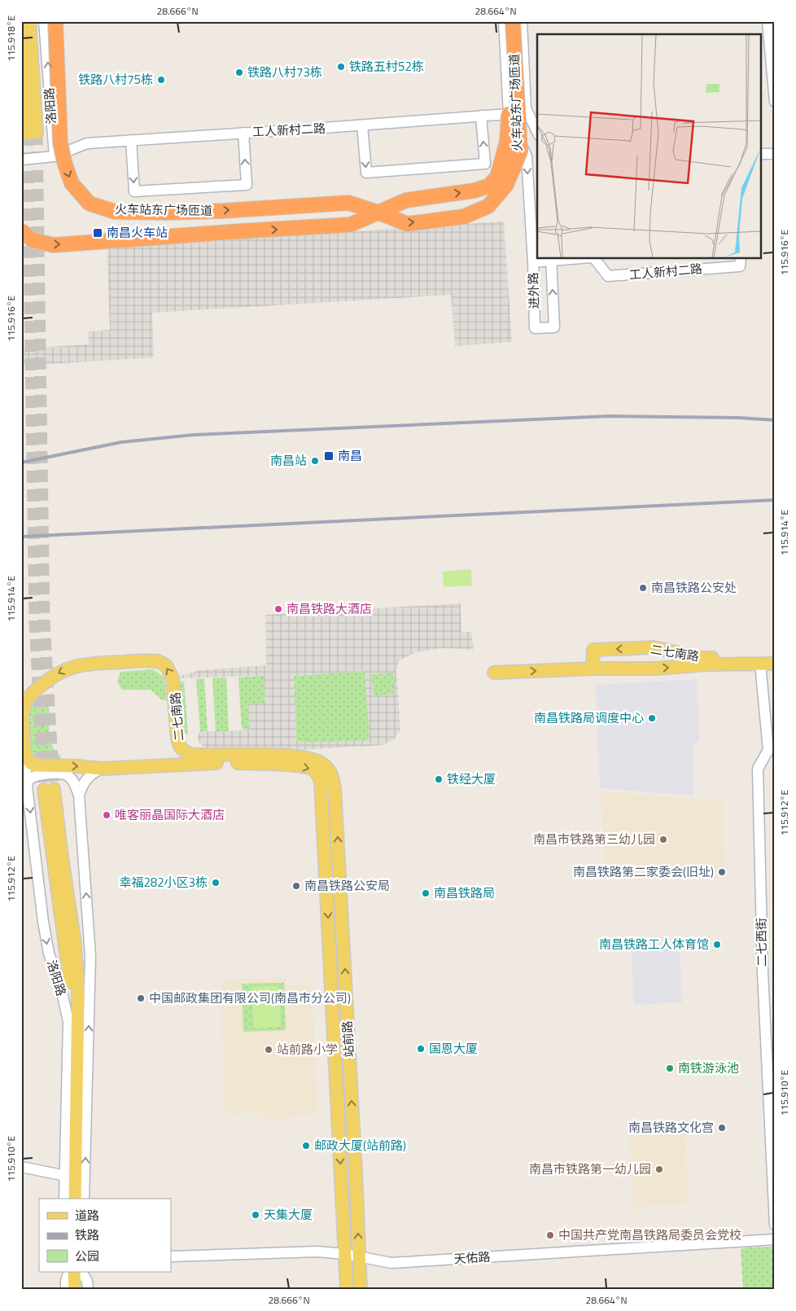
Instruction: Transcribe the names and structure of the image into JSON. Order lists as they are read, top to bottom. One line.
{"streets":{"highway":["火车站东广场匝道"],"main road":["洛阳路","二七南路","站前路"],"street":["工人新村二路","进外路","二七西街","天佑路"]},"crossings":[["火车站东广场匝道","工人新村二路"],["火车站东广场匝道","进外路"],["洛阳路","工人新村二路"],["工人新村二路","进外路"],["二七南路","二七西街"],["二七南路","站前路"],["站前路","天佑路"]],"places":{"other":["铁路五村52栋","铁路八村73栋","铁路八村75栋","南昌站","南昌铁路公安处","南昌铁路大酒店","南昌铁路局调度中心","铁经大厦","唯客丽晶国际大酒店","南昌市铁路第三幼儿园","南昌铁路第二家委会(旧址)","幸福282小区3栋","南昌铁路公安局","南昌铁路局","南昌铁路工人体育馆","中国邮政集团有限公司(南昌市分公司)","国恩大厦","站前路小学","南铁游泳池","南昌铁路文化宫","邮政大厦(站前路)","南昌市铁路第一幼儿园","天集大厦","中国共产党南昌铁路局委员会党校"],"transit":["南昌火车站","南昌"]},"legend":["道路","铁路","公园"],"coordinates":["28.666°N","28.664°N","115.918°E","115.916°E","115.914°E","115.912°E","115.910°E"]}
